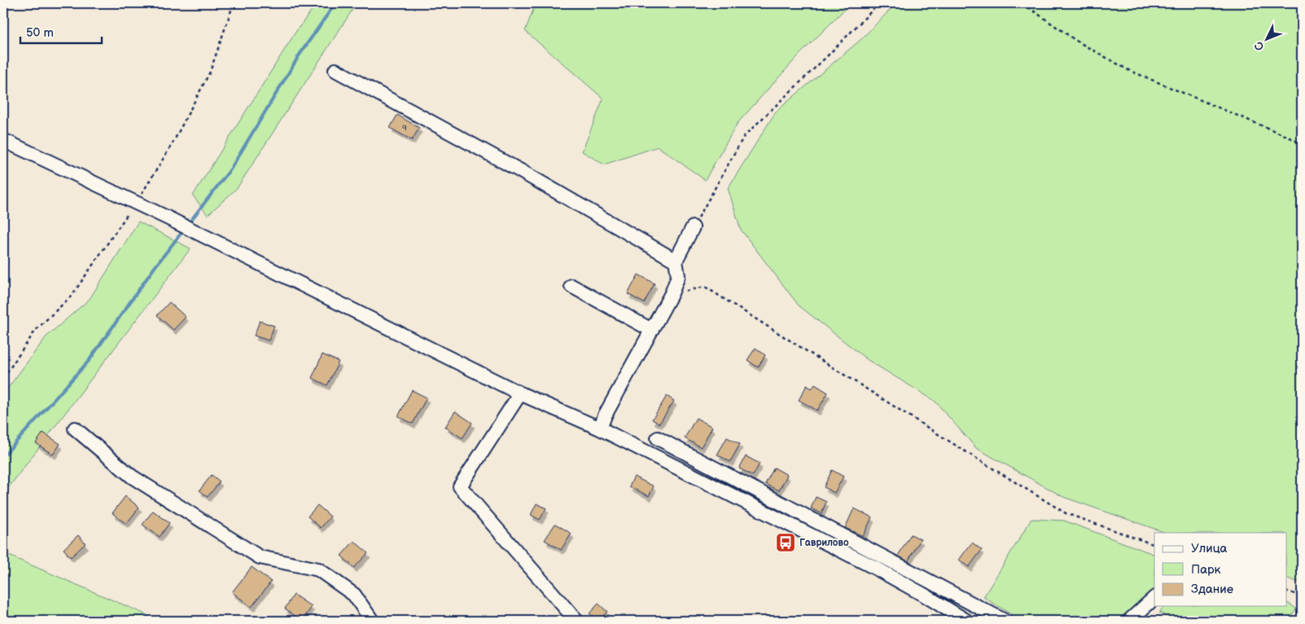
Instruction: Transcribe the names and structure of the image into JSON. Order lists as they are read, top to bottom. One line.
{"places":{"bus stop":["Гаврилово"]},"house_numbers":["9"],"legend":["Улица","Парк","Здание"],"scale_bar":"50 m","north":"bottom left"}
